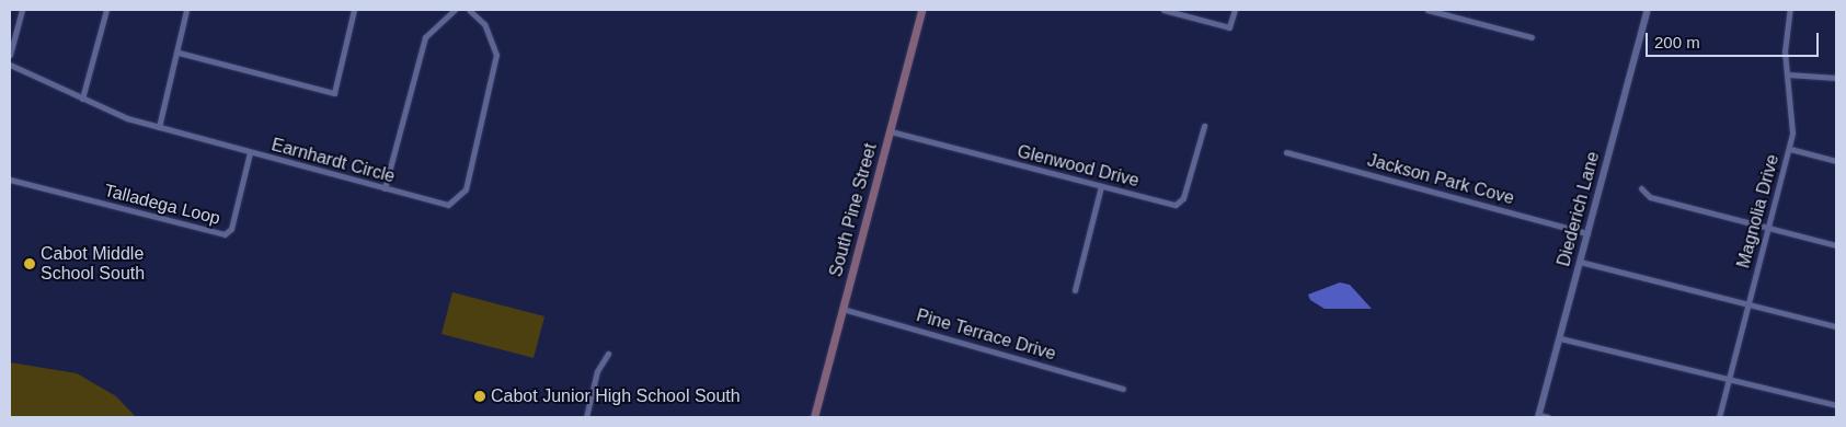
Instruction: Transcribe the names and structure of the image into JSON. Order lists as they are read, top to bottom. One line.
{"streets":{"main road":["South Pine Street"],"street":["Earnhardt Circle","Glenwood Drive","Jackson Park Cove","Talladega Loop","Diederich Lane","Magnolia Drive","Pine Terrace Drive"]},"crossings":[["Earnhardt Circle","Talladega Loop"],["Glenwood Drive","South Pine Street"],["Jackson Park Cove","Diederich Lane"],["South Pine Street","Pine Terrace Drive"]],"places":["Cabot Middle School South","Cabot Junior High School South"],"scale_bar":"200 m"}
